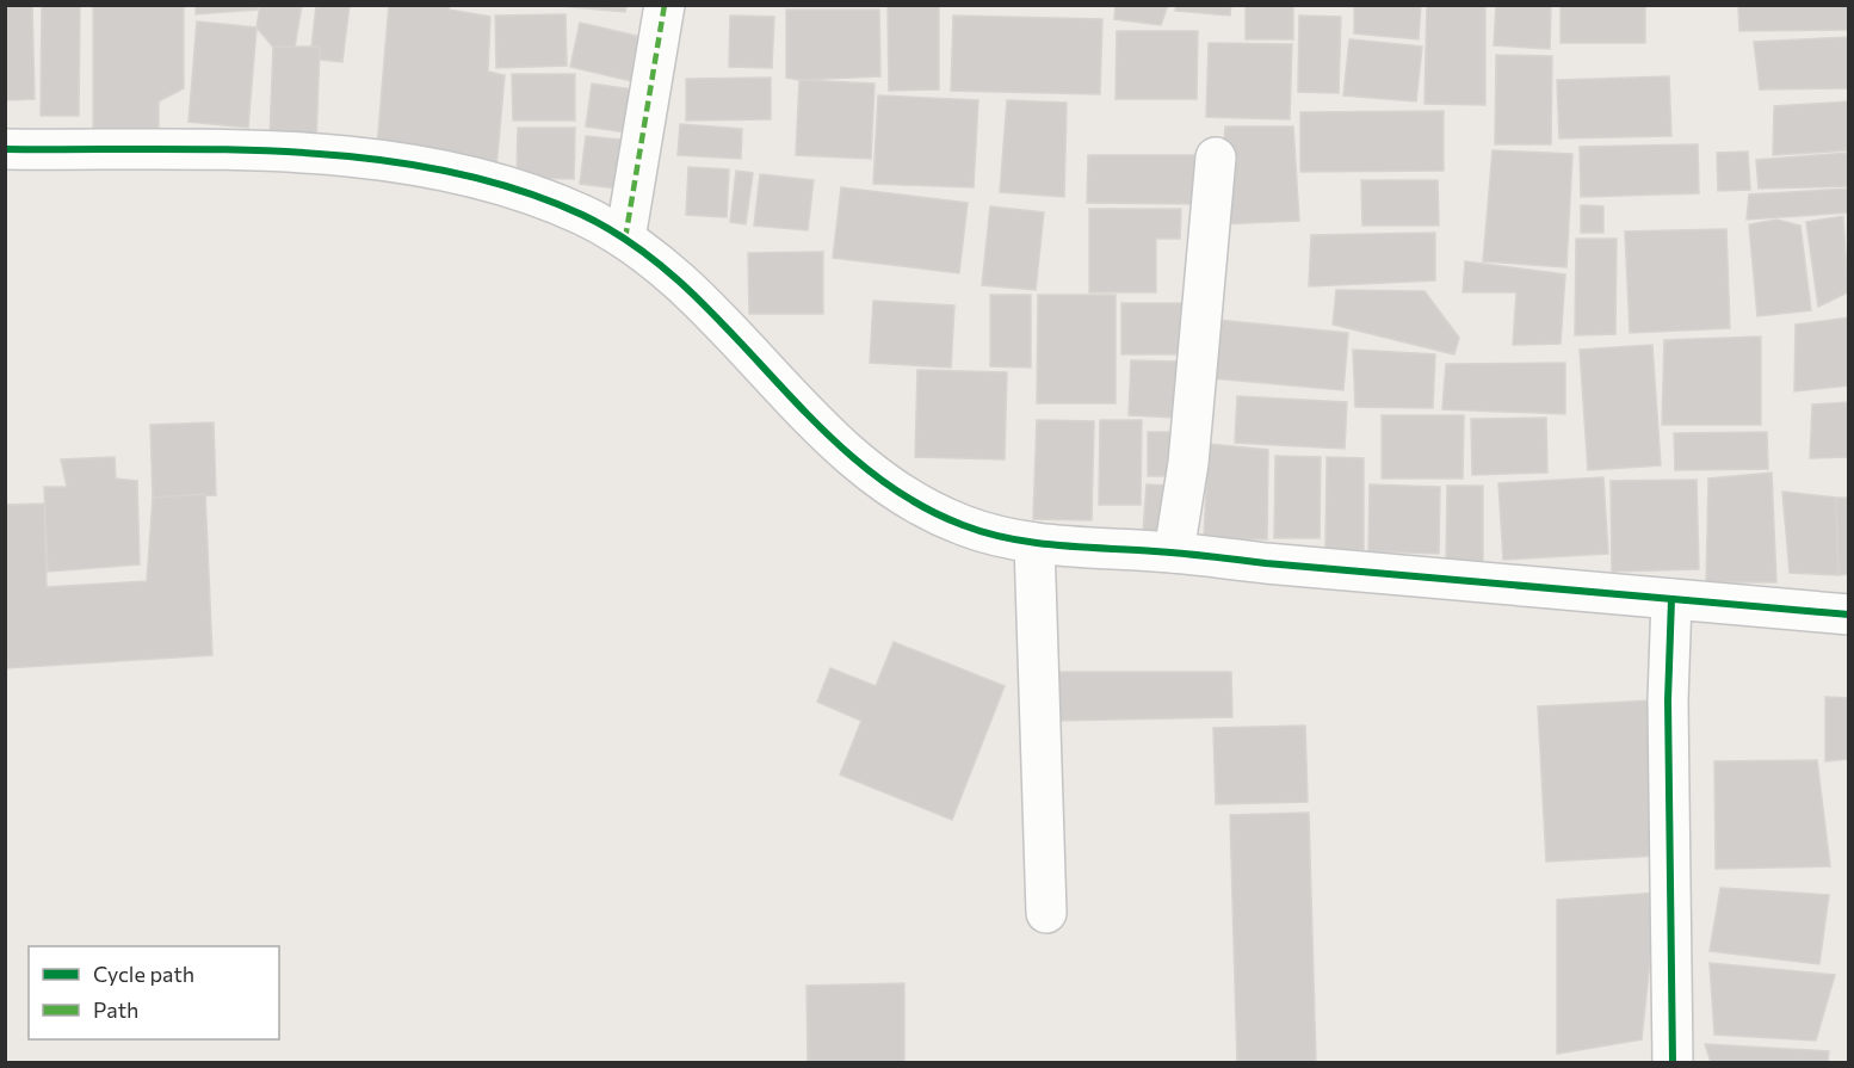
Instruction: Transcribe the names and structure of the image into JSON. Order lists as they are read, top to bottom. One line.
{"legend":["Cycle path","Path"]}
